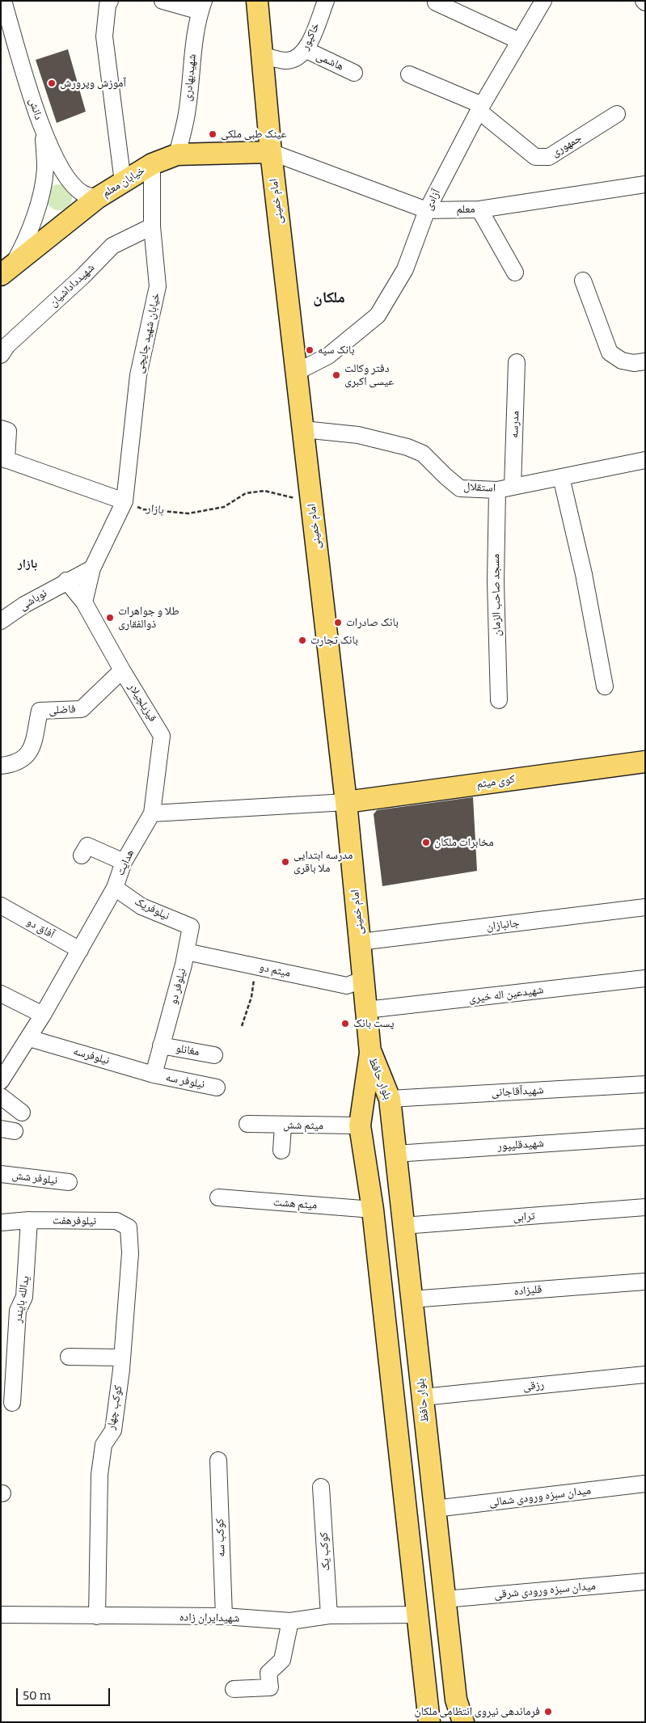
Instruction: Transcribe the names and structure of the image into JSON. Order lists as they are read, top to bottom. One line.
{"streets":{"main road":["خیابان معلم","امام خمینی","کوی میثم","بلوار حافظ"],"street":["خاکپور","هاشمی","شهیدبهادری","دانش","جمهوری","آزادی","معلم","شهیدداداشیان","خیابان شهید چایچی","مدرسه","استقلال","مسجد صاحب الزمان","نوباشی","قیزیلچیلار","فاضلی","هدایت","نیلوفریک","جانبازان","آفاق دو","میثم دو","نیلوفر دو","شهیدعین اله خیری","مغانلو","نیلوفرسه","نیلوفر سه","شهیدآقاجانی","میثم شش","شهیدقلیپور","نیلوفر شش","میثم هشت","ترابی","نیلوفرهفت","قلیزاده","یدالله بایندر","رزقی","کوکب چهار","میدان سبزه ورودی شمالی","کوکب سه","کوکب یک","میدان سبزه ورودی شرقی","شهیدایران زاده"],"path":["بازار"]},"crossings":[["خاکپور","هاشمی"],["خاکپور","امام خمینی"],["شهیدبهادری","خیابان معلم"],["دانش","خیابان معلم"],["جمهوری","آزادی"],["خیابان معلم","امام خمینی"],["خیابان معلم","معلم"],["خیابان معلم","خیابان شهید چایچی"],["آزادی","امام خمینی"],["آزادی","معلم"],["امام خمینی","معلم"],["امام خمینی","استقلال"],["امام خمینی","بازار"],["امام خمینی","کوی میثم"],["امام خمینی","جانبازان"],["امام خمینی","میثم دو"],["امام خمینی","شهیدعین اله خیری"],["امام خمینی","بلوار حافظ"],["شهیدداداشیان","خیابان شهید چایچی"],["خیابان شهید چایچی","بازار"],["مدرسه","استقلال"],["مدرسه","مسجد صاحب الزمان"],["استقلال","مسجد صاحب الزمان"],["نوباشی","قیزیلچیلار"],["قیزیلچیلار","فاضلی"],["قیزیلچیلار","هدایت"],["هدایت","نیلوفریک"],["هدایت","آفاق دو"],["هدایت","نیلوفرسه"],["نیلوفریک","نیلوفر دو"],["میثم دو","نیلوفر دو"],["نیلوفر دو","مغانلو"],["نیلوفر دو","نیلوفرسه"],["نیلوفر دو","نیلوفر سه"],["نیلوفرسه","نیلوفر سه"],["بلوار حافظ","شهیدآقاجانی"],["بلوار حافظ","میثم شش"],["بلوار حافظ","شهیدقلیپور"],["بلوار حافظ","میثم هشت"],["بلوار حافظ","ترابی"],["بلوار حافظ","قلیزاده"],["بلوار حافظ","رزقی"],["بلوار حافظ","میدان سبزه ورودی شمالی"],["بلوار حافظ","میدان سبزه ورودی شرقی"],["بلوار حافظ","شهیدایران زاده"],["نیلوفرهفت","یدالله بایندر"],["نیلوفرهفت","کوکب چهار"],["کوکب چهار","شهیدایران زاده"],["کوکب سه","شهیدایران زاده"],["کوکب یک","شهیدایران زاده"]],"districts":["ملکان","بازار"],"places":["آموزش وپرورش","عینک طبی ملکی","بانک سپه","دفتر وکالت عیسی اکبری","طلا و جواهرات ذوالفقاری","بانک صادرات","بانک تجارت","مخابرات ملکان","مدرسه ابتدایی ملا باقری","پست بانک","فرماندهی نیروی انتظامی ملکان"],"scale_bar":"50 m"}
